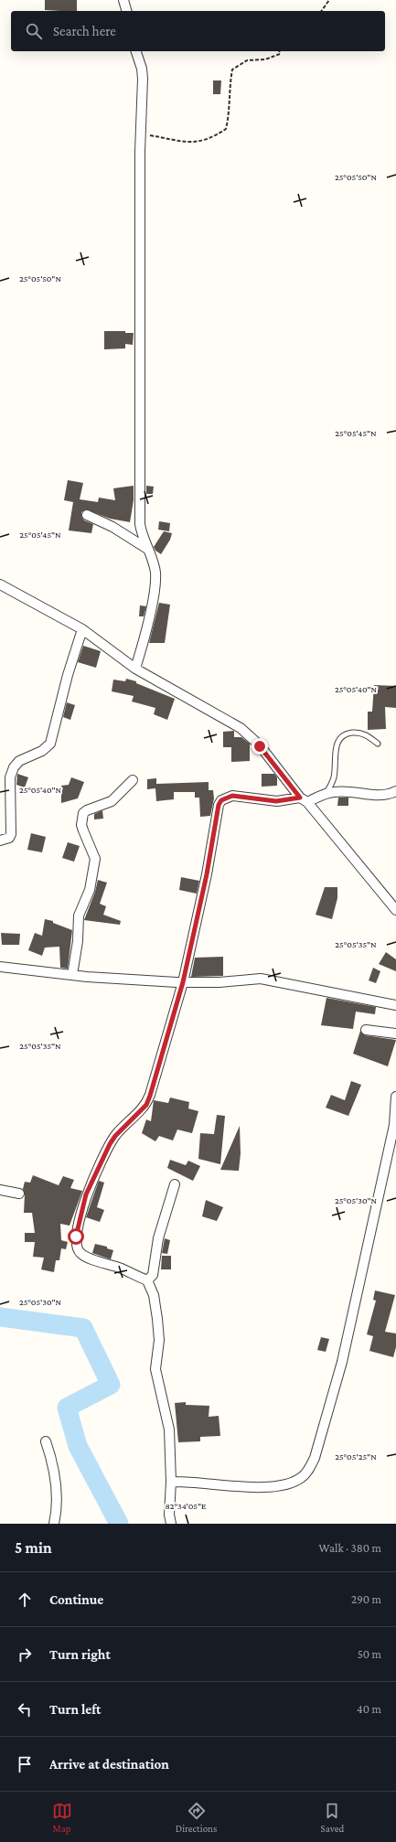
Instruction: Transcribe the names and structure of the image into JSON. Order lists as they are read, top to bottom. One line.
{"page":{"search":"Search here","heading":["5 min","Walk · 380 m"],"list":[["Continue","290 m"],["Turn right","50 m"],["Turn left","40 m"],"Arrive at destination"],"nav":["Map","Directions","Saved"]},"coordinates":["25°05'50\"N","25°05'45\"N","25°05'40\"N","25°05'35\"N","25°05'30\"N","25°05'25\"N","82°34'05\"E"]}
